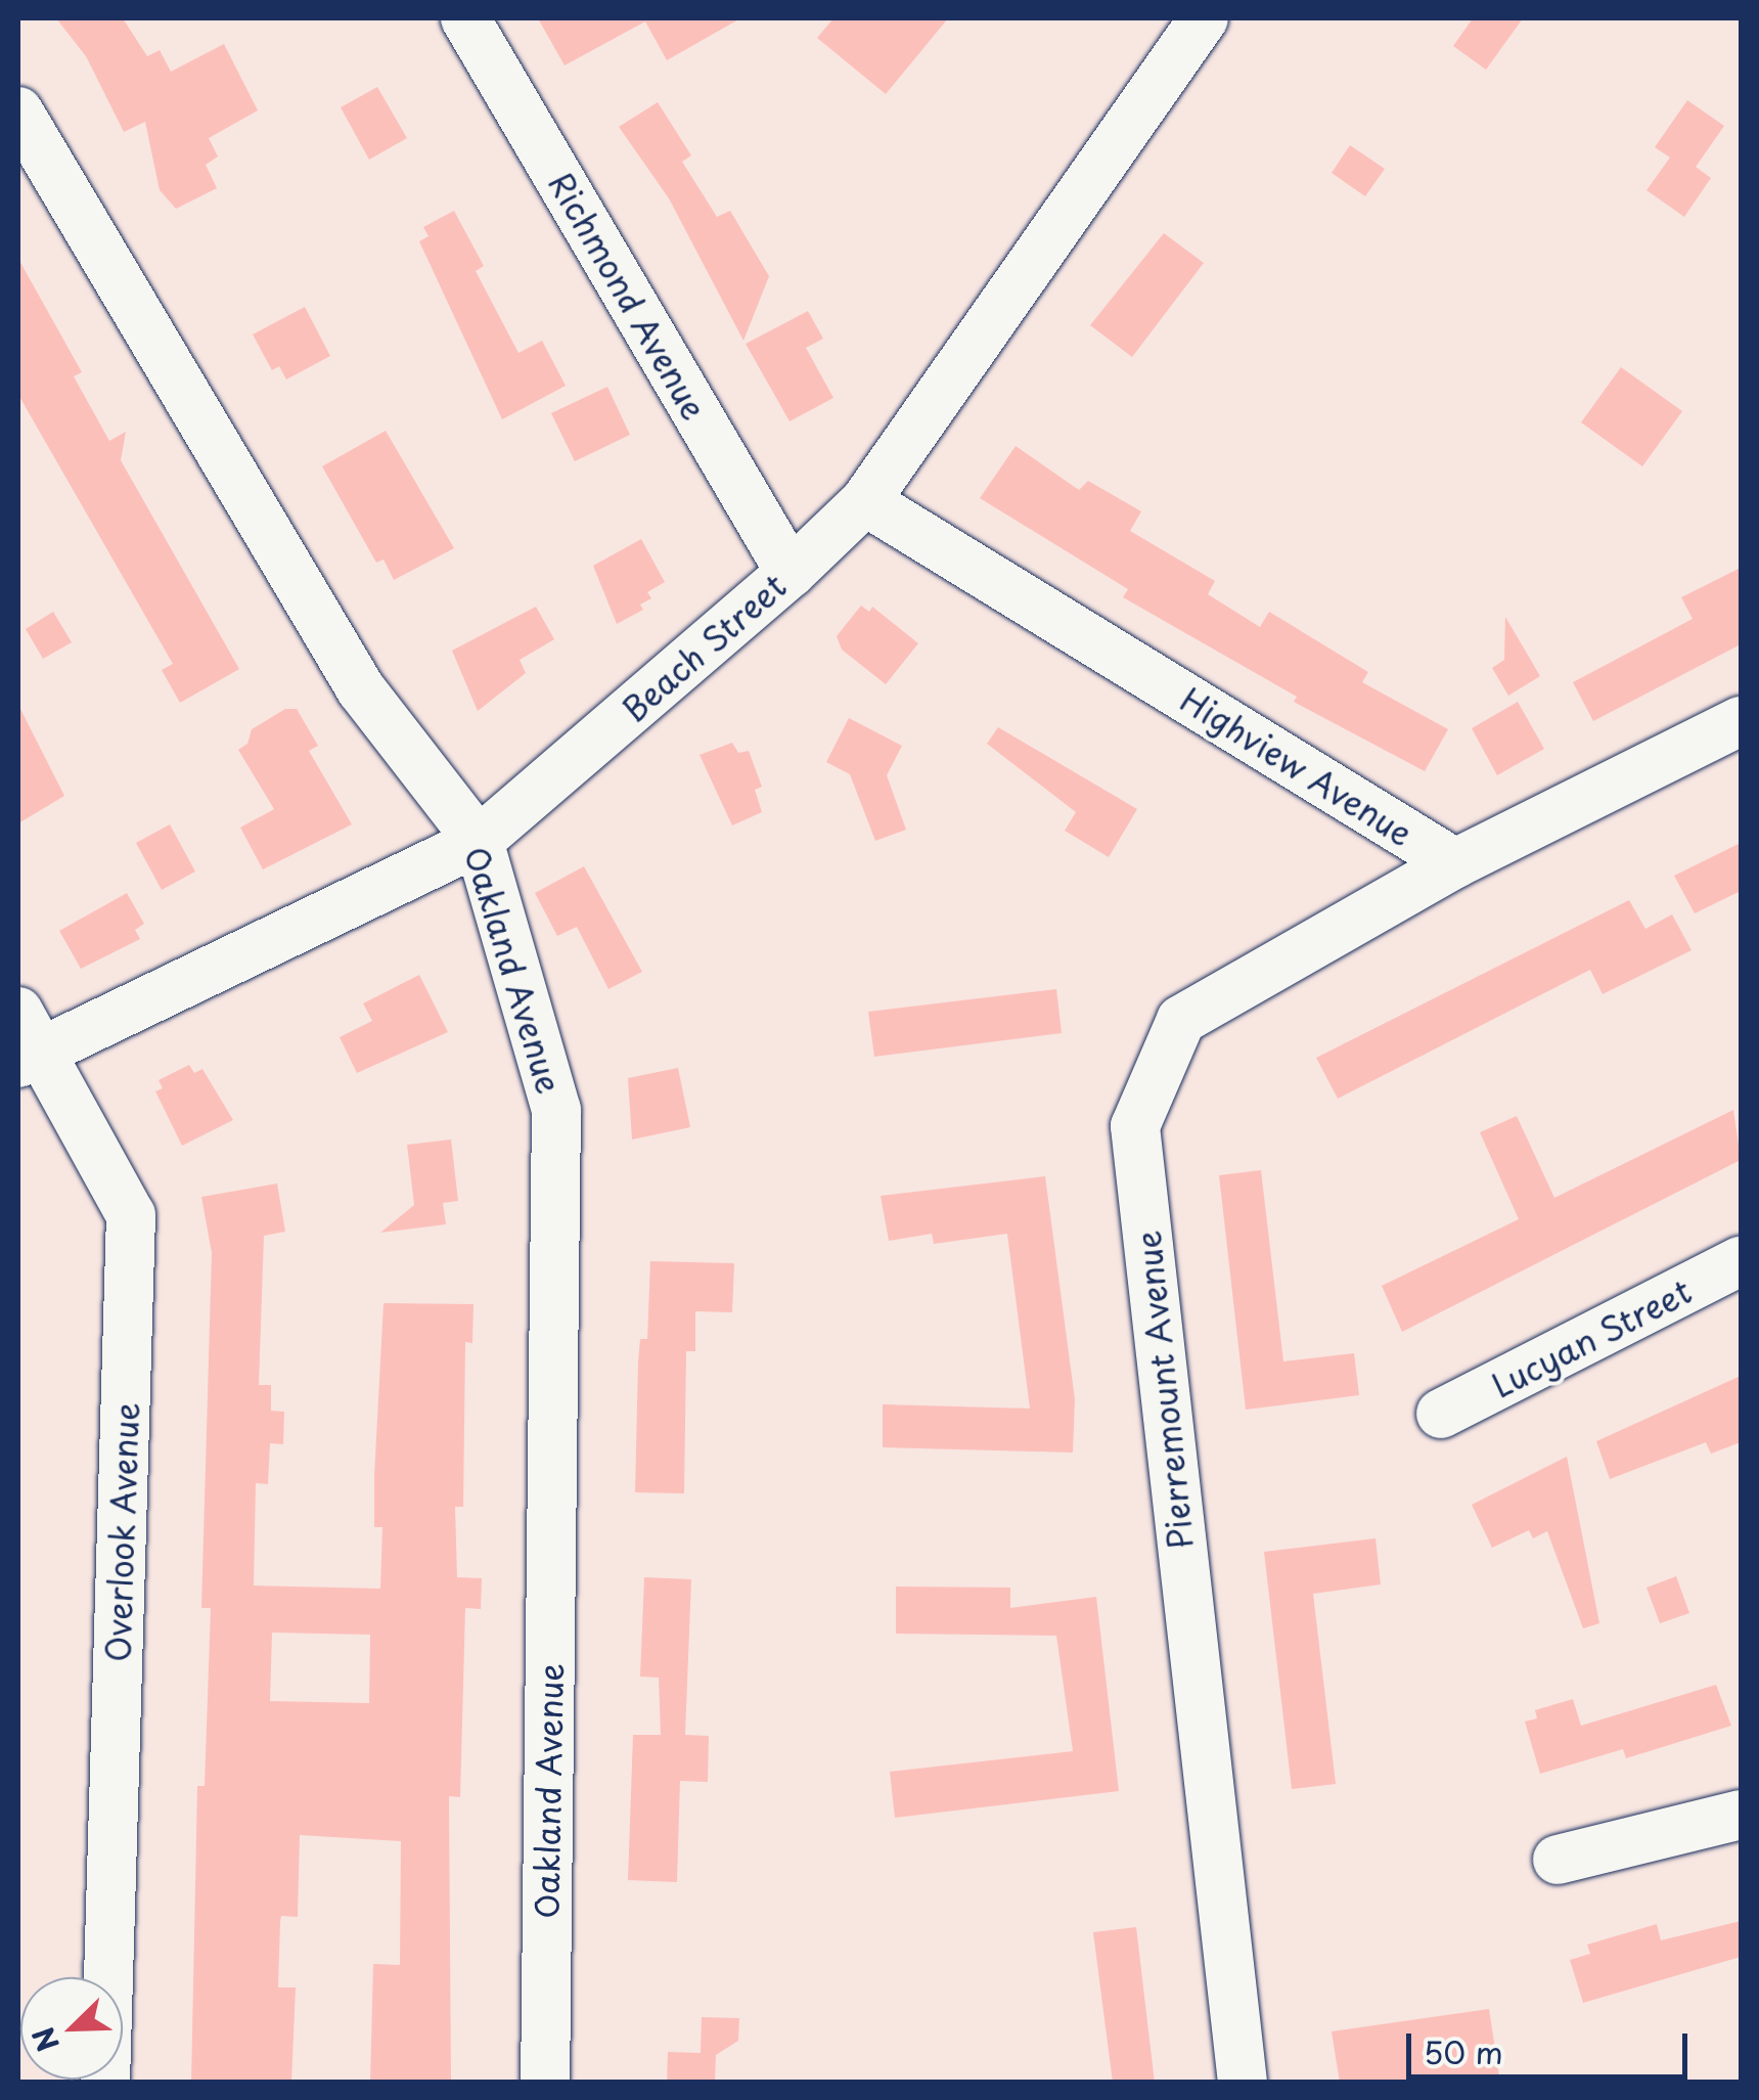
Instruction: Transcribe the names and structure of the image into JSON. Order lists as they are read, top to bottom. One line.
{"streets":{"street":["Richmond Avenue","Beach Street","Highview Avenue","Oakland Avenue","Lucyan Street","Pierremount Avenue","Overlook Avenue"]},"crossings":[["Richmond Avenue","Beach Street"],["Beach Street","Highview Avenue"],["Beach Street","Oakland Avenue"],["Beach Street","Overlook Avenue"],["Highview Avenue","Pierremount Avenue"]],"scale_bar":"50 m","north":"bottom left"}
